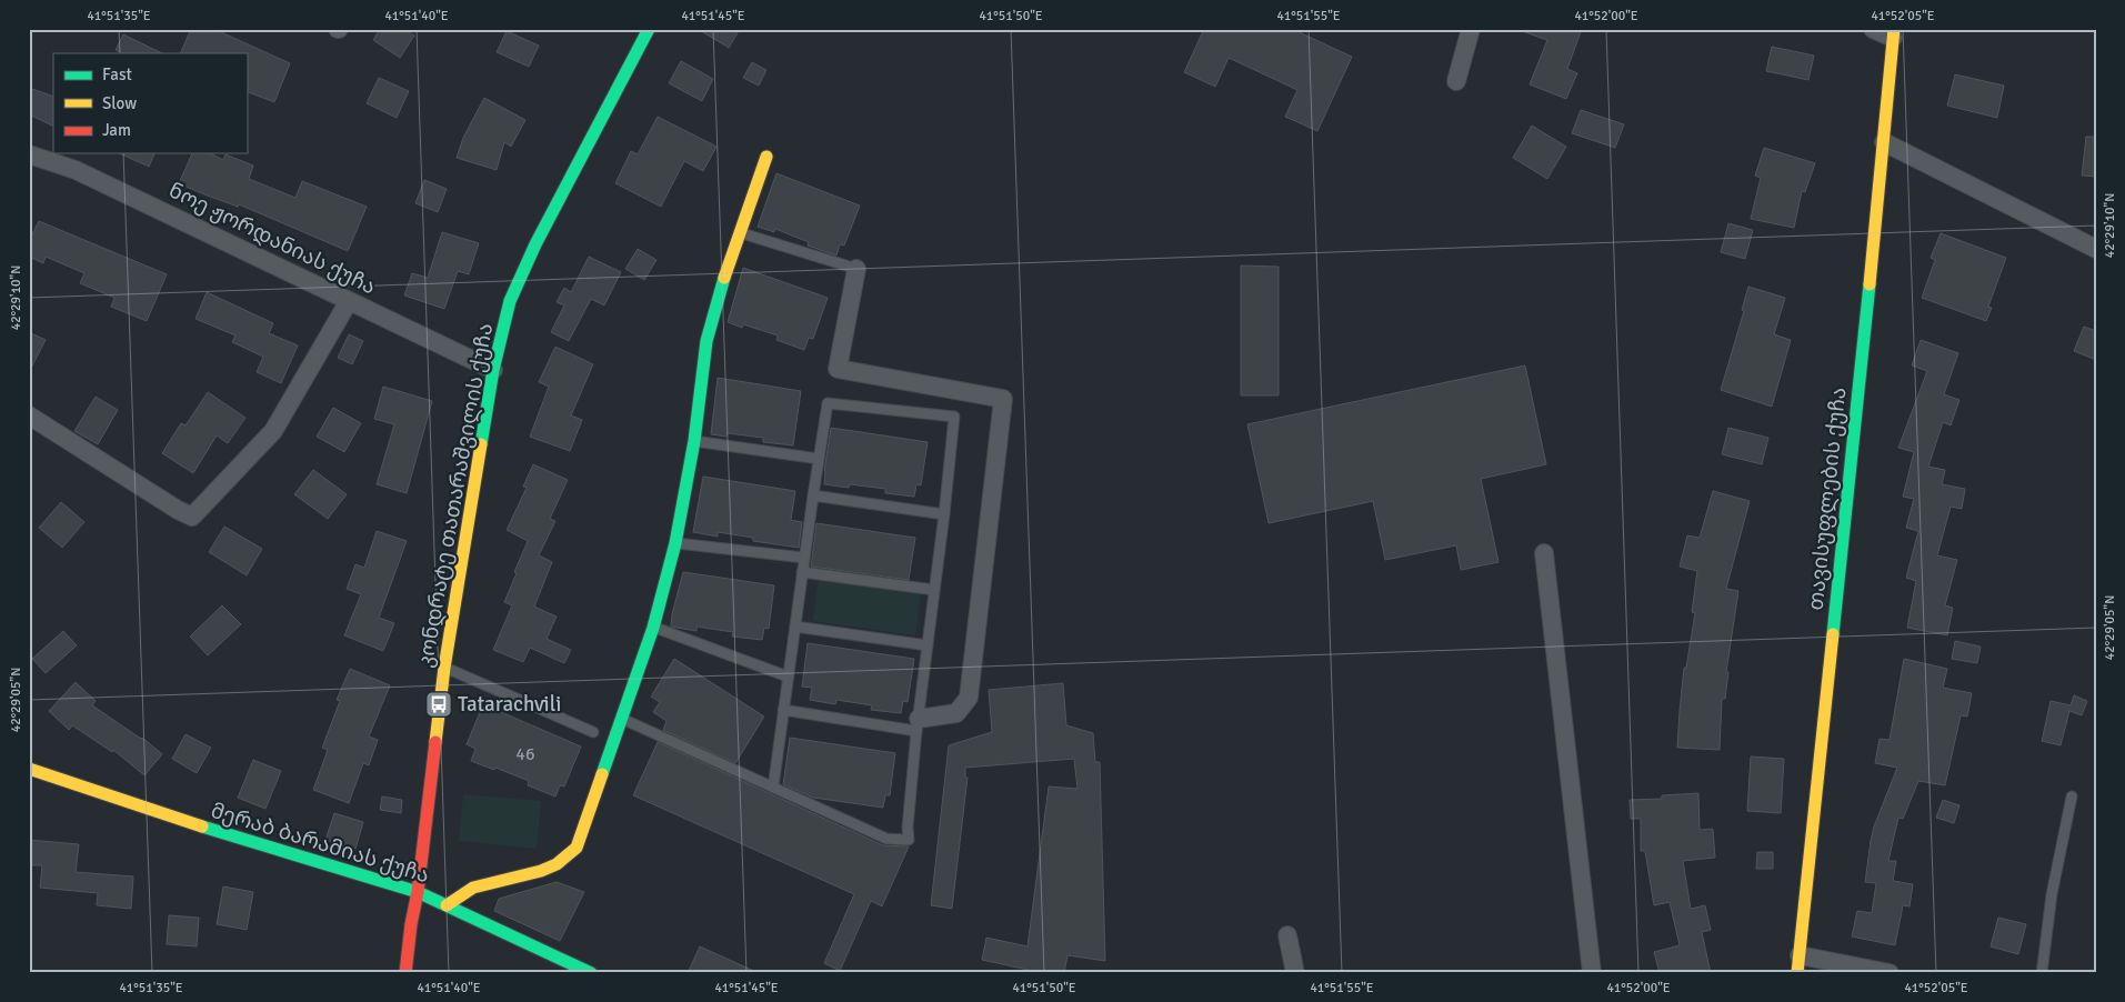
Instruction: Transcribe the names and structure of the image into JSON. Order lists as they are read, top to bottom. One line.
{"streets":{"street":["ნოე ჟორდანიას ქუჩა","კონდრატე თათარაშვილის ქუჩა","თავისუფლების ქუჩა","მერაბ ბარამიას ქუჩა"]},"crossings":[["ნოე ჟორდანიას ქუჩა","კონდრატე თათარაშვილის ქუჩა"],["კონდრატე თათარაშვილის ქუჩა","მერაბ ბარამიას ქუჩა"]],"places":{"bus stop":["Tatarachvili"]},"house_numbers":["46"],"legend":["Fast","Slow","Jam"],"coordinates":["41°51'35\"E","41°51'40\"E","41°51'45\"E","41°51'50\"E","41°51'55\"E","41°52'00\"E","41°52'05\"E","42°29'10\"N","42°29'05\"N"]}
